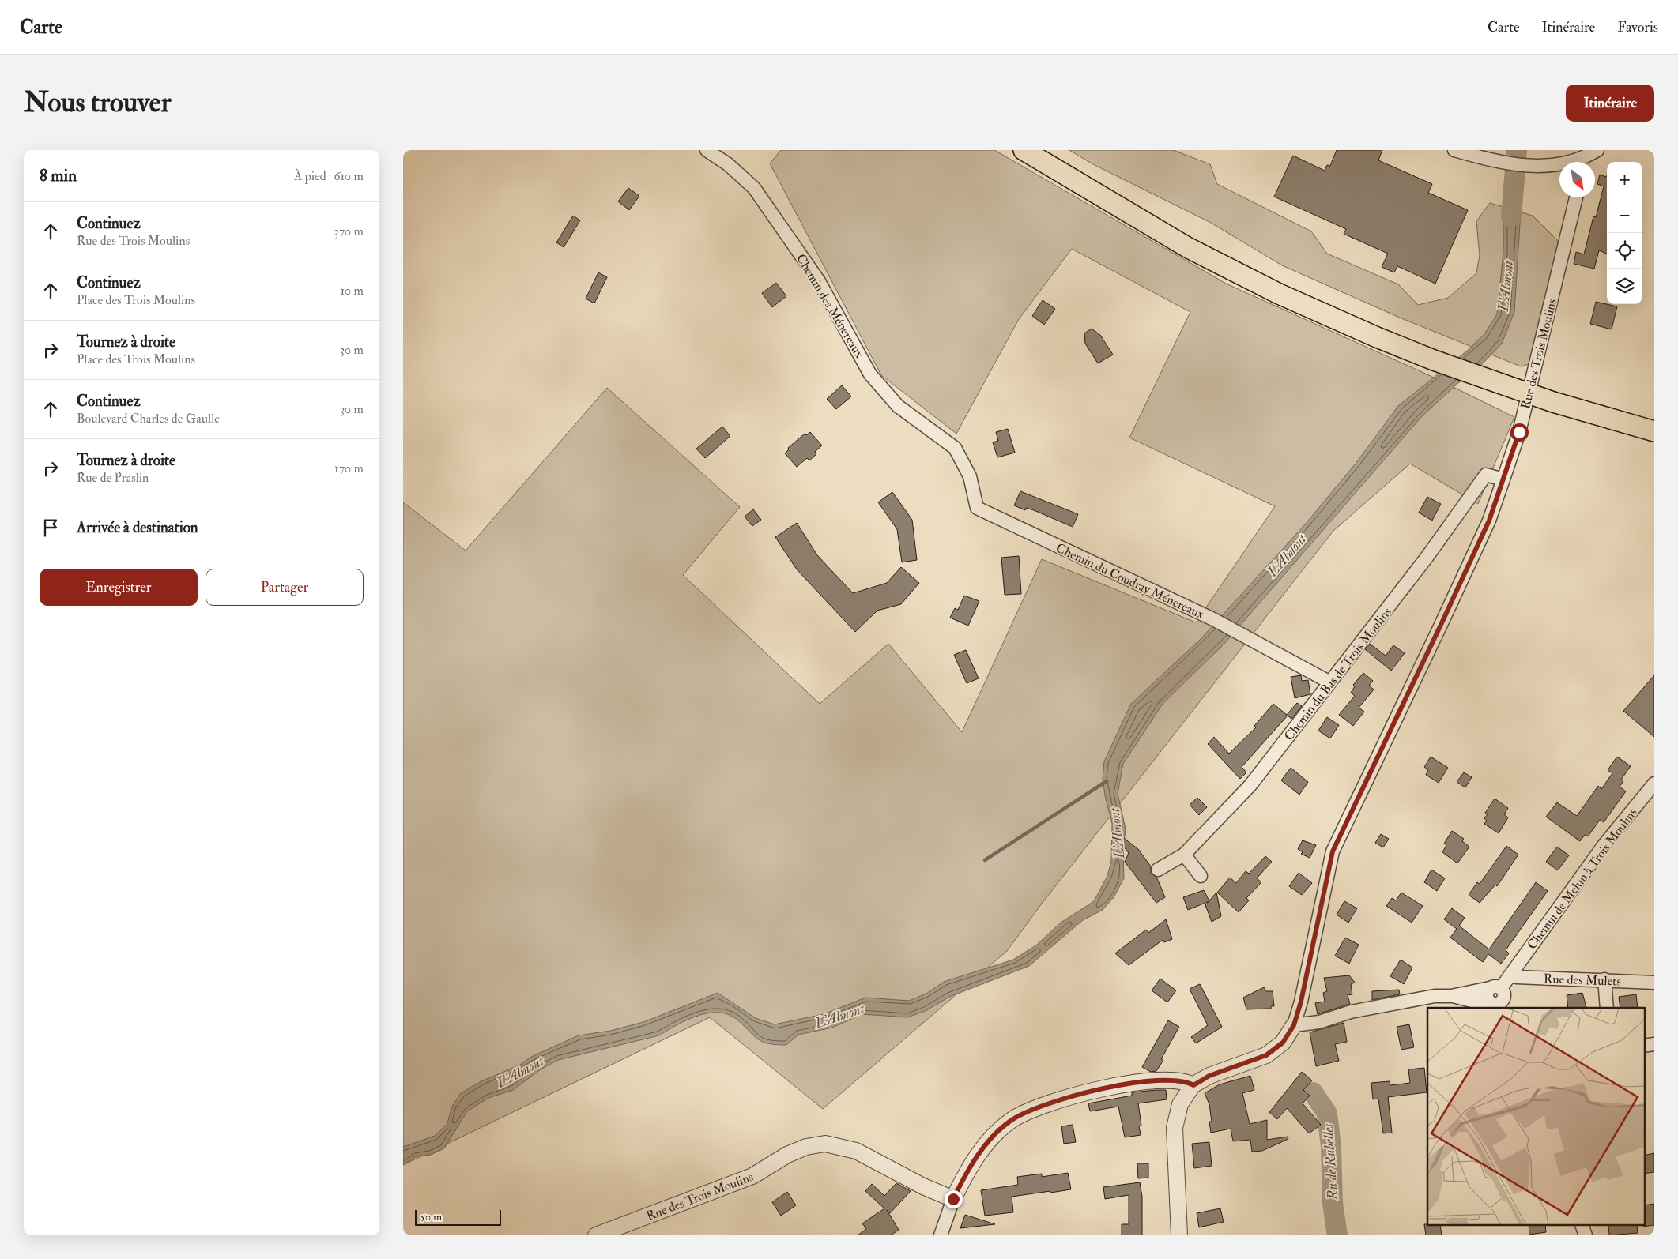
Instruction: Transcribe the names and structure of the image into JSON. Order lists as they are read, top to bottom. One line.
{"streets":{"street":["Chemin des Ménereaux","Rue des Trois Moulins","Chemin du Coudray Ménereaux","Chemin du Bas de Trois Moulins","Chemin de Melun à Trois Moulins","Rue des Mulets"]},"crossings":[["Chemin des Ménereaux","Chemin du Coudray Ménereaux"],["Rue des Trois Moulins","Chemin du Bas de Trois Moulins"],["Chemin du Coudray Ménereaux","Chemin du Bas de Trois Moulins"],["Chemin de Melun à Trois Moulins","Rue des Mulets"]],"water":["L'Almont","Ru de Rubelles"],"scale_bar":"50 m","north":"bottom right","page":{"header":"Carte","nav":["Carte","Itinéraire","Favoris"],"buttons":["Itinéraire",["Enregistrer","Partager"]],"title":"Nous trouver","heading":["8 min","À pied · 610 m"],"map_buttons":["+","−"],"list":[["Continuez","Rue des Trois Moulins","370 m"],["Continuez","Place des Trois Moulins","10 m"],["Tournez à droite","Place des Trois Moulins","30 m"],["Continuez","Boulevard Charles de Gaulle","30 m"],["Tournez à droite","Rue de Praslin","170 m"],"Arrivée à destination"],"scale":"50 m"}}
